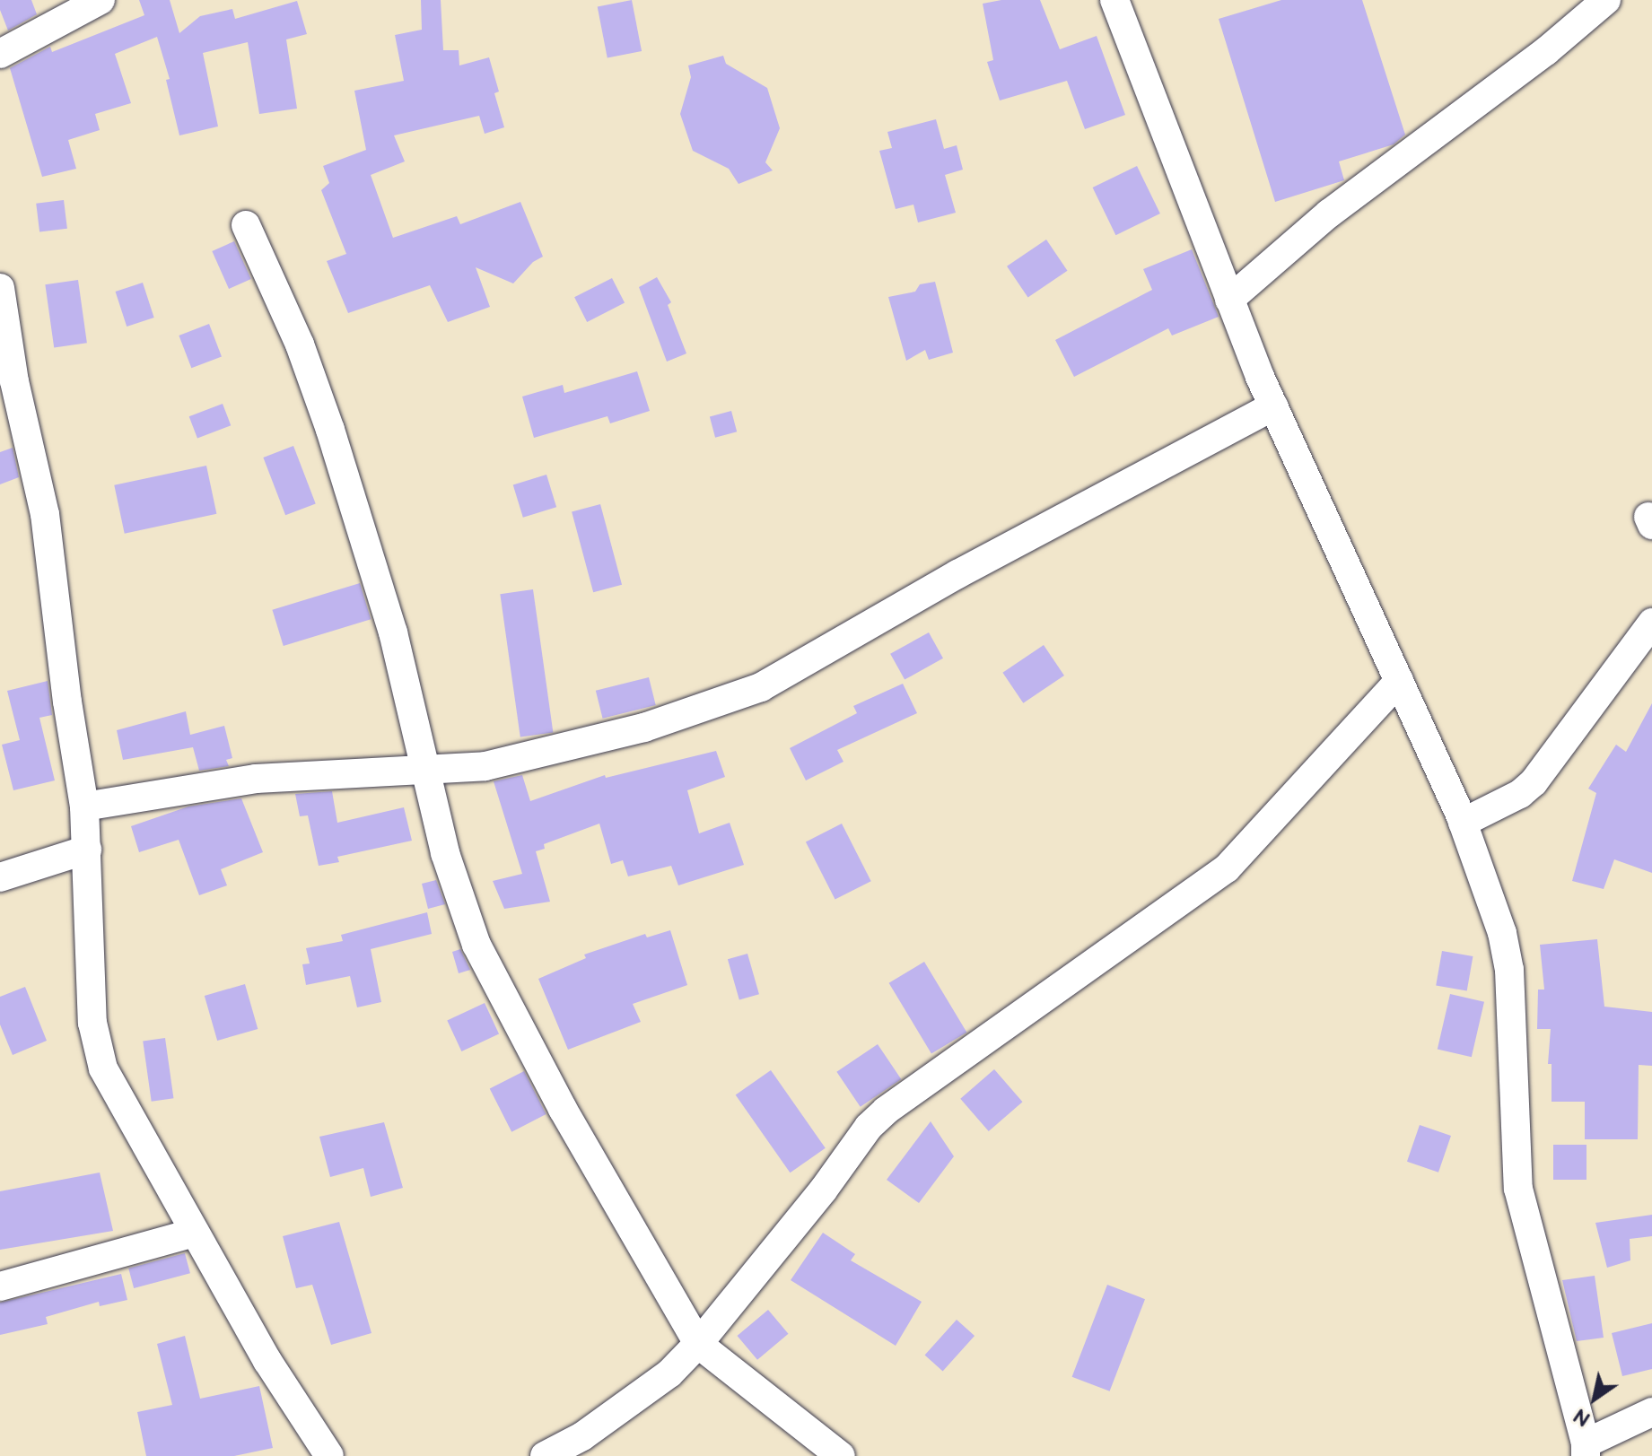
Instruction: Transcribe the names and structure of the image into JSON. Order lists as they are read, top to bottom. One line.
{"north":"bottom left"}
